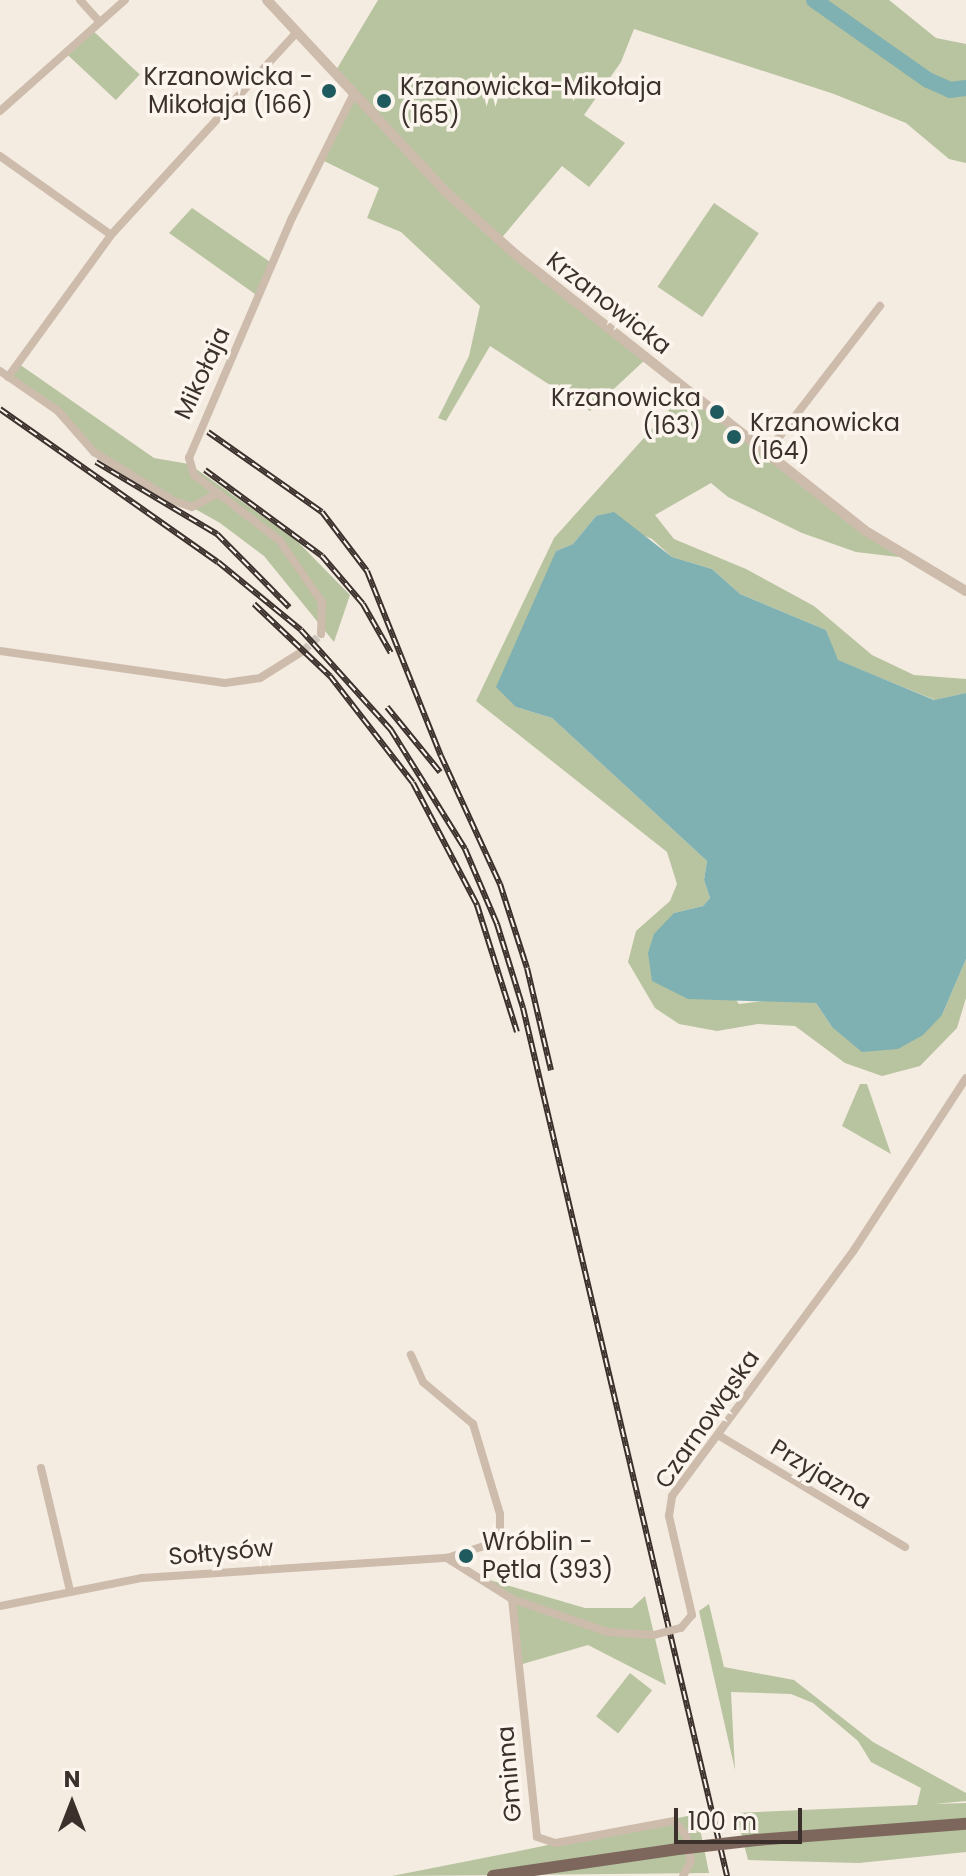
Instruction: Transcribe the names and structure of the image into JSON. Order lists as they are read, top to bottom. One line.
{"streets":{"street":["Krzanowicka","Mikołaja","Czarnowąska","Przyjazna","Sołtysów","Gminna"]},"crossings":[["Krzanowicka","Mikołaja"],["Czarnowąska","Przyjazna"],["Czarnowąska","Sołtysów"],["Czarnowąska","Gminna"]],"places":["Krzanowicka - Mikołaja (166)","Krzanowicka-Mikołaja (165)","Krzanowicka (163)","Krzanowicka (164)","Wróblin - Pętla (393)"],"scale_bar":"100 m","north":"top"}
